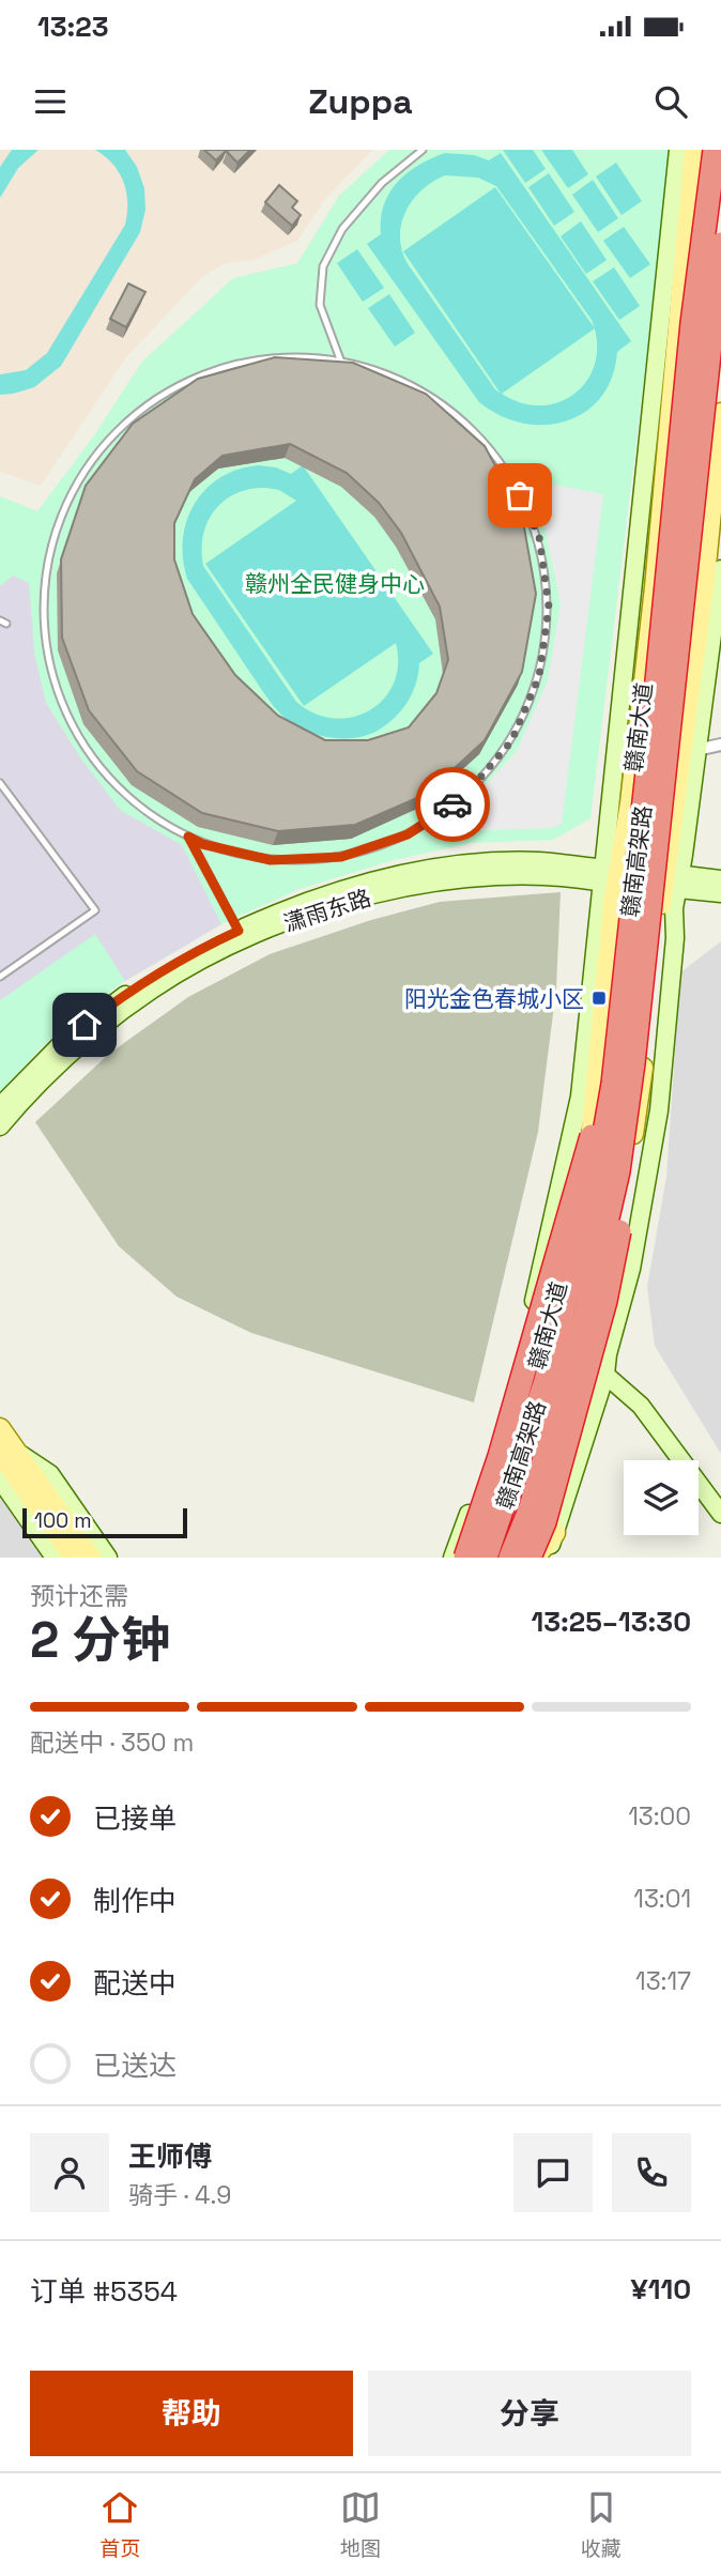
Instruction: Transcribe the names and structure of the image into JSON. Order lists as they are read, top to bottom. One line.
{"streets":{"highway":["赣南高架路"],"main road":["赣南大道"],"street":["潇雨东路"]},"crossings":[["赣南大道","赣南高架路"],["赣南大道","潇雨东路"]],"parks":["赣州全民健身中心"],"places":{"transit":["阳光金色春城小区"]},"scale_bar":"100 m","page":{"status":"13:23","header":"Zuppa","scale":"100 m","heading":["2 分钟","预计还需","13:25–13:30"],"panel":["王师傅","骑手 · 4.9","订单 #5354","¥110"],"bar":"配送中 · 350 m","list":[["已接单","13:00"],["制作中","13:01"],["配送中","13:17"],"已送达"],"buttons":["帮助","分享"],"tabs":["首页","地图","收藏"]}}
